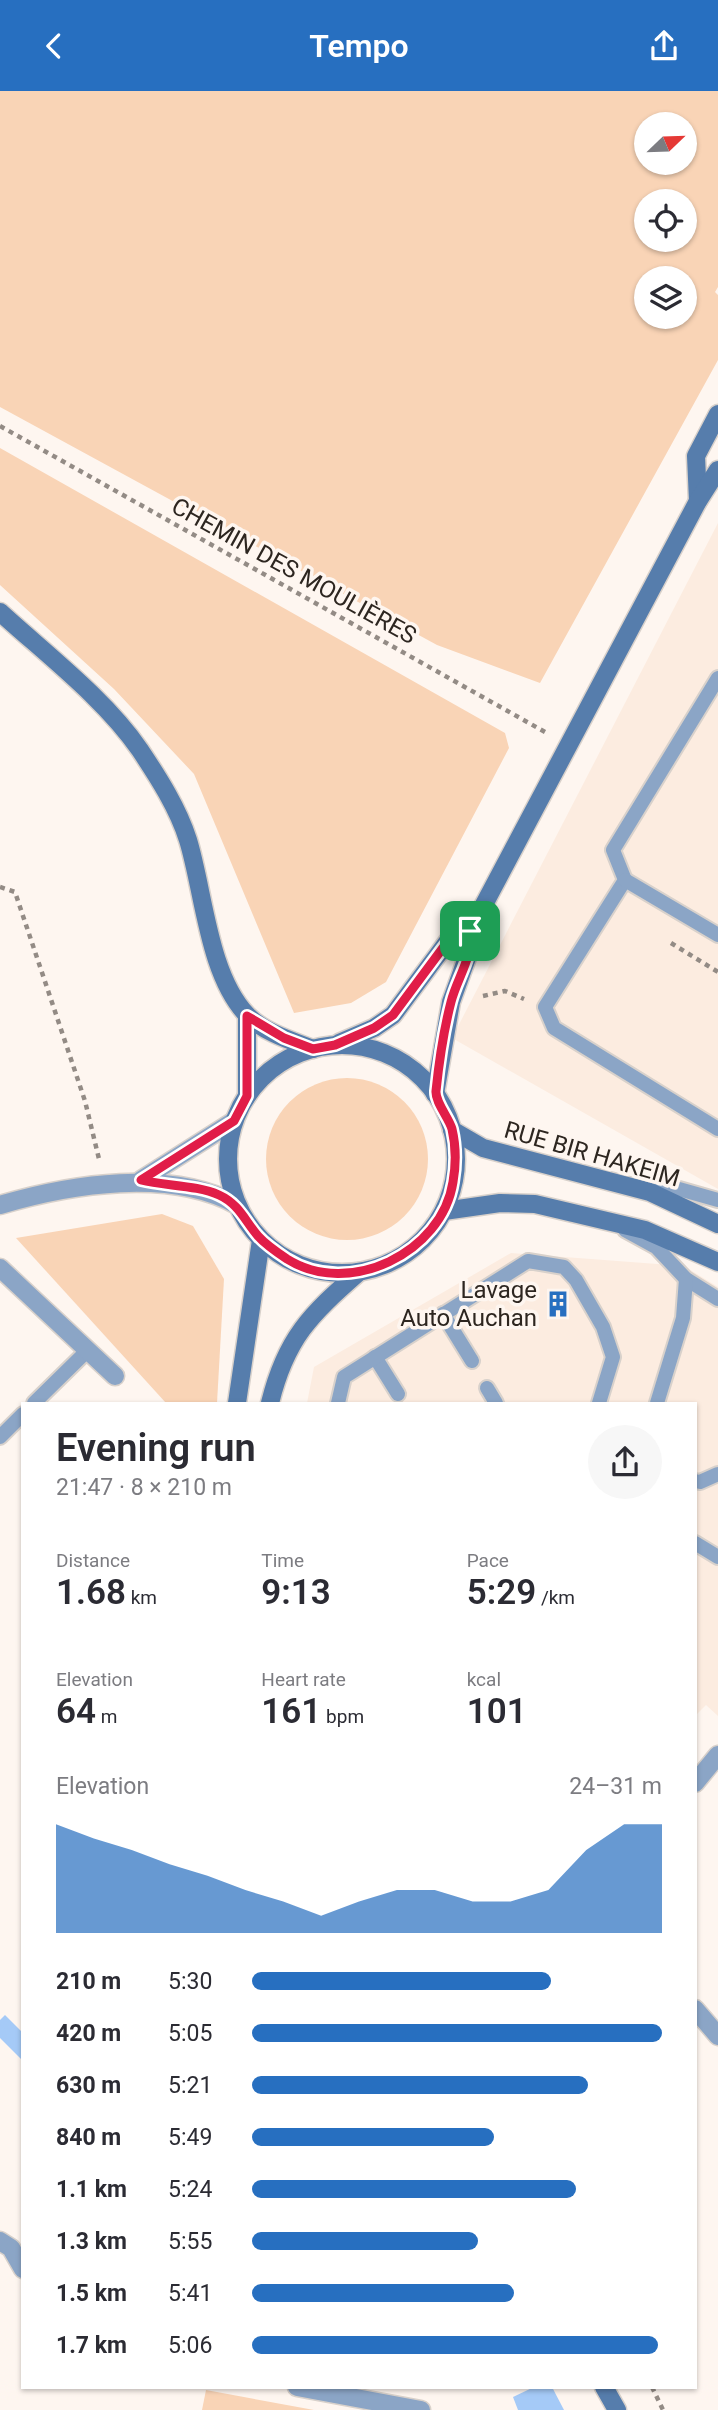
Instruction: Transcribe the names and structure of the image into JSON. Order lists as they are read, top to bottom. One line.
{"streets":{"main road":["RUE BIR HAKEIM"],"path":["CHEMIN DES MOULIÈRES"]},"places":{"building":["Lavage Auto Auchan"]},"north":"top right","page":{"header":"Tempo","heading":["Evening run","21:47 · 8 × 210 m"],"stats":[["Distance","1.68 km"],["Time","9:13"],["Pace","5:29 /km"],["Elevation","64 m"],["Heart rate","161 bpm"],["kcal","101"]],"chart":["Elevation","24–31 m"],"list":[{"name":"210 m","note":"5:30"},{"name":"420 m","note":"5:05"},{"name":"630 m","note":"5:21"},{"name":"840 m","note":"5:49"},{"name":"1.1 km","note":"5:24"},{"name":"1.3 km","note":"5:55"},{"name":"1.5 km","note":"5:41"},{"name":"1.7 km","note":"5:06"}]}}
